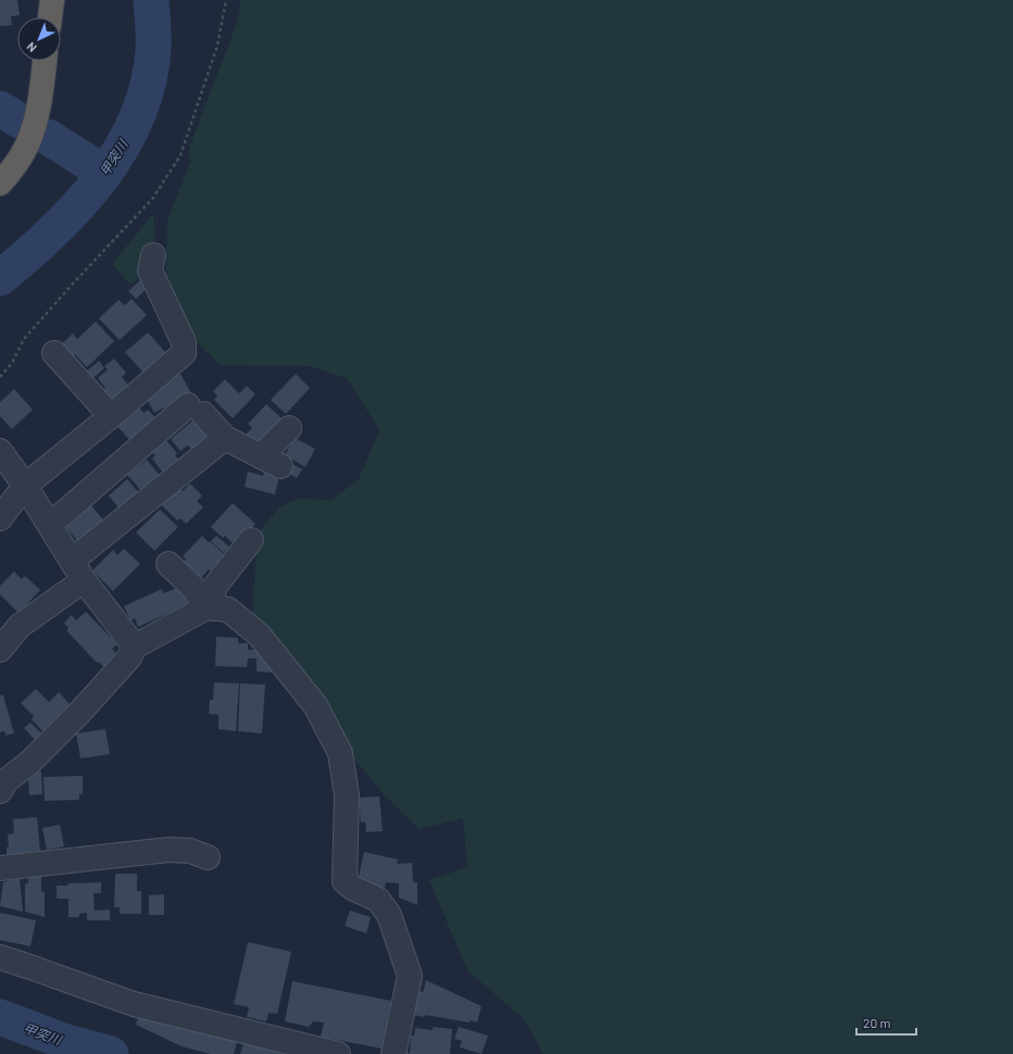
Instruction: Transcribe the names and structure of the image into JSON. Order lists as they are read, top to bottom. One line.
{"water":["甲突川"],"scale_bar":"20 m","north":"bottom left"}
